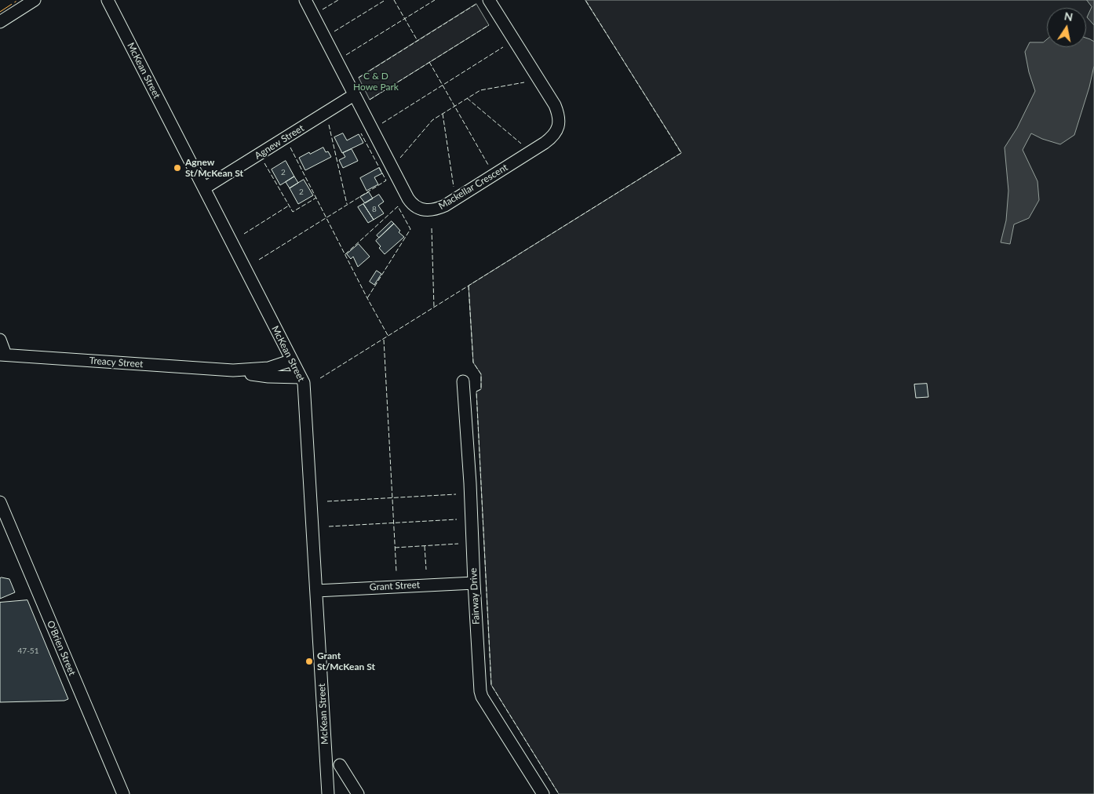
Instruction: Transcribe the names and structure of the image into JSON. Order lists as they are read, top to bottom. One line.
{"streets":{"street":["McKean Street","Agnew Street","Mackellar Crescent","Treacy Street","Grant Street","Fairway Drive","O'Brien Street"]},"crossings":[["McKean Street","Agnew Street"],["McKean Street","Treacy Street"],["McKean Street","Grant Street"],["Agnew Street","Mackellar Crescent"],["Grant Street","Fairway Drive"]],"parks":["C & D Howe Park"],"places":["Agnew St/McKean St","Grant St/McKean St"],"house_numbers":["2","2","8","47-51"],"north":"top"}
